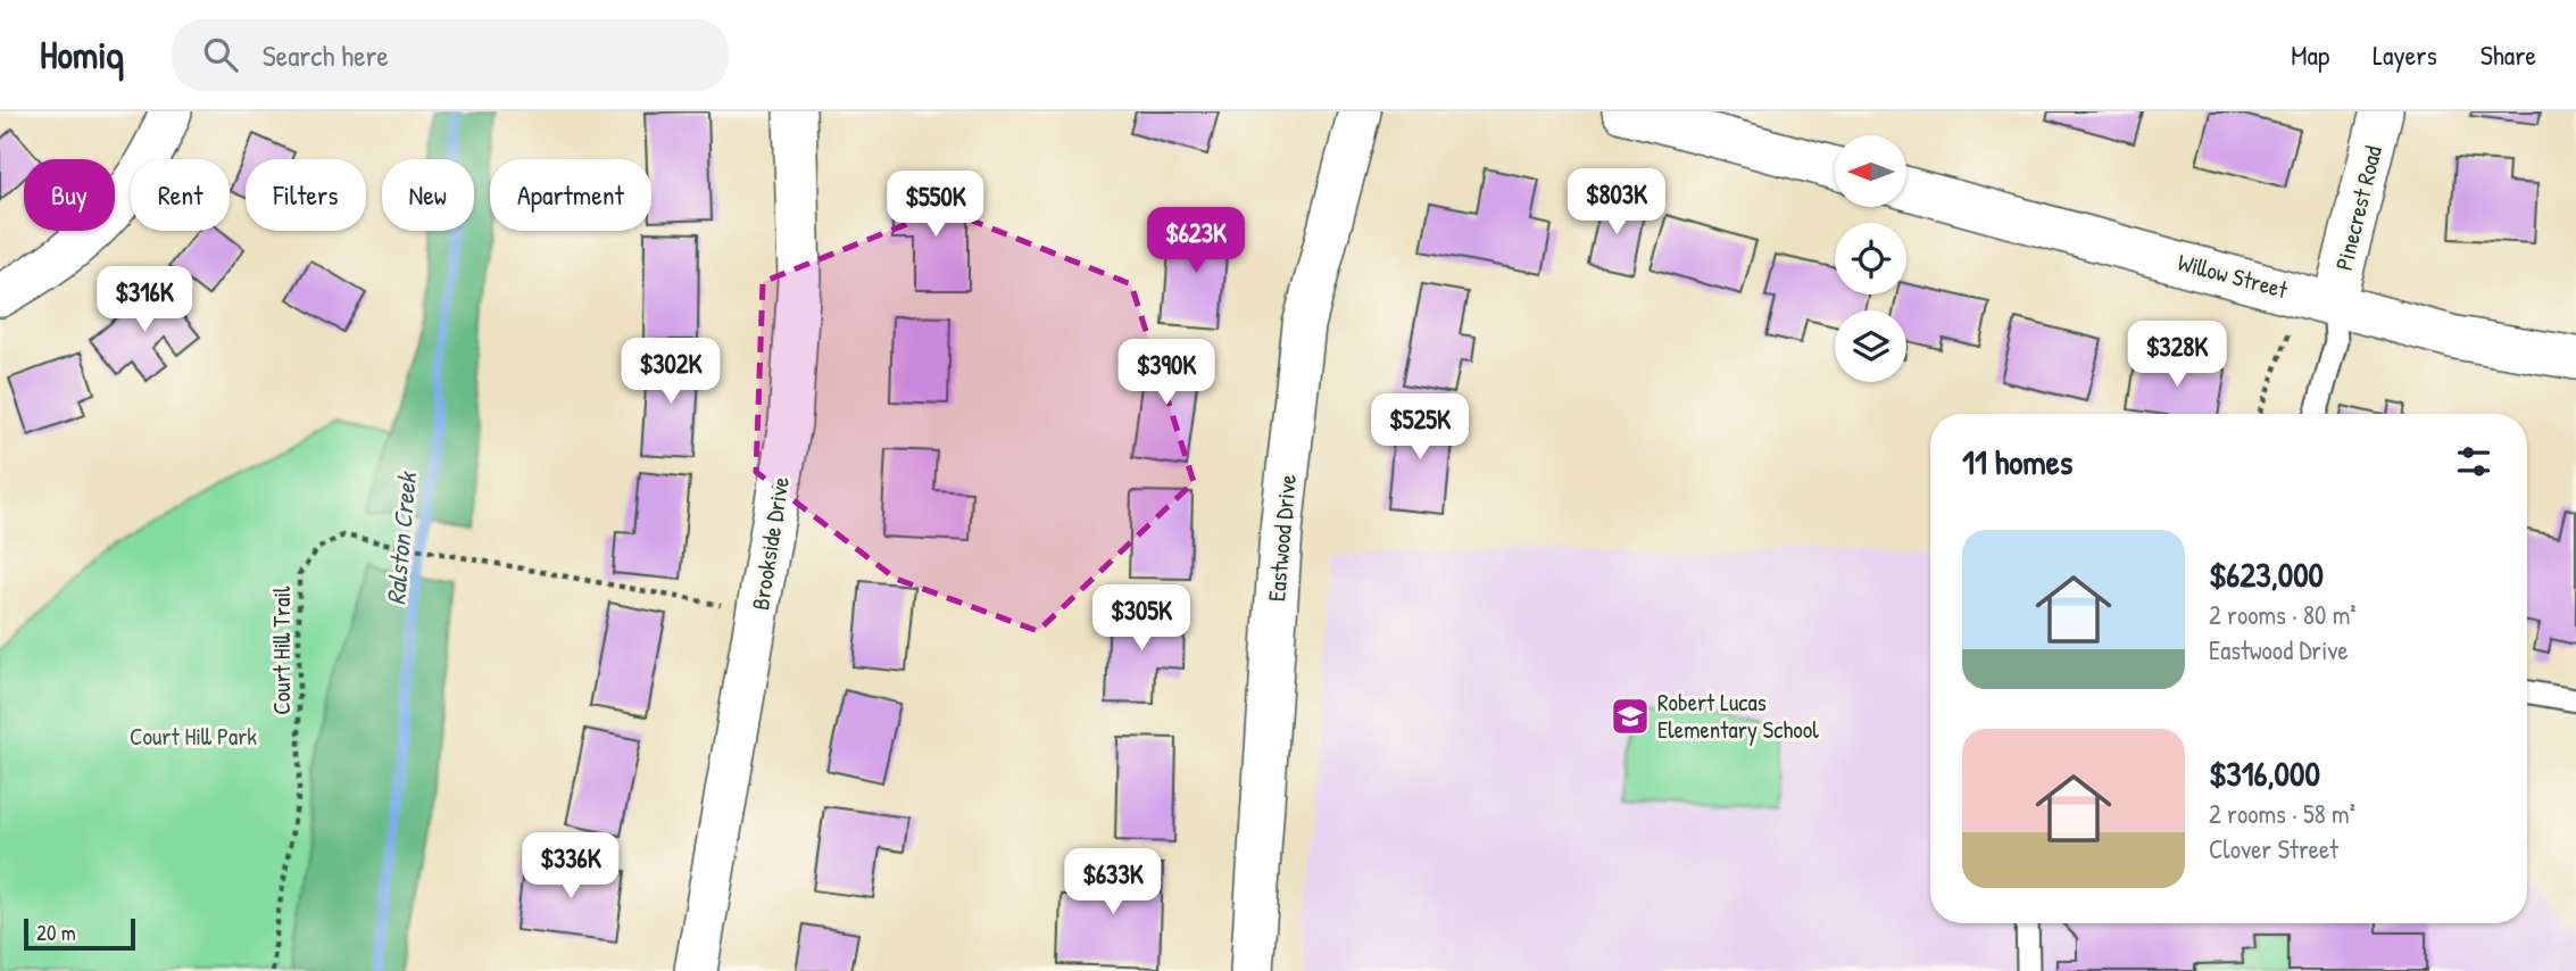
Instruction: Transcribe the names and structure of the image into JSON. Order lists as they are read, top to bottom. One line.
{"streets":{"street":["Pinecrest Road","Willow Street","Eastwood Drive","Brookside Drive"],"path":["Court Hill Trail"]},"crossings":[["Pinecrest Road","Willow Street"],["Brookside Drive","Court Hill Trail"]],"water":["Ralston Creek"],"parks":["Court Hill Park"],"places":{"school or university":["Robert Lucas Elementary School"]},"scale_bar":"20 m","north":"left","page":{"header":"Homiq","search":"Search here","nav":["Map","Layers","Share"],"chip":["Buy","Rent","Filters","New","Apartment"],"price":["$803K","$550K","$623K","$316K","$328K","$302K","$390K","$525K","$305K","$336K","$633K"],"heading":"11 homes","list":[{"name":"$623,000","note":"2 rooms · 80 m² · Eastwood Drive"},{"name":"$316,000","note":"2 rooms · 58 m² · Clover Street"}],"scale":"20 m"}}
